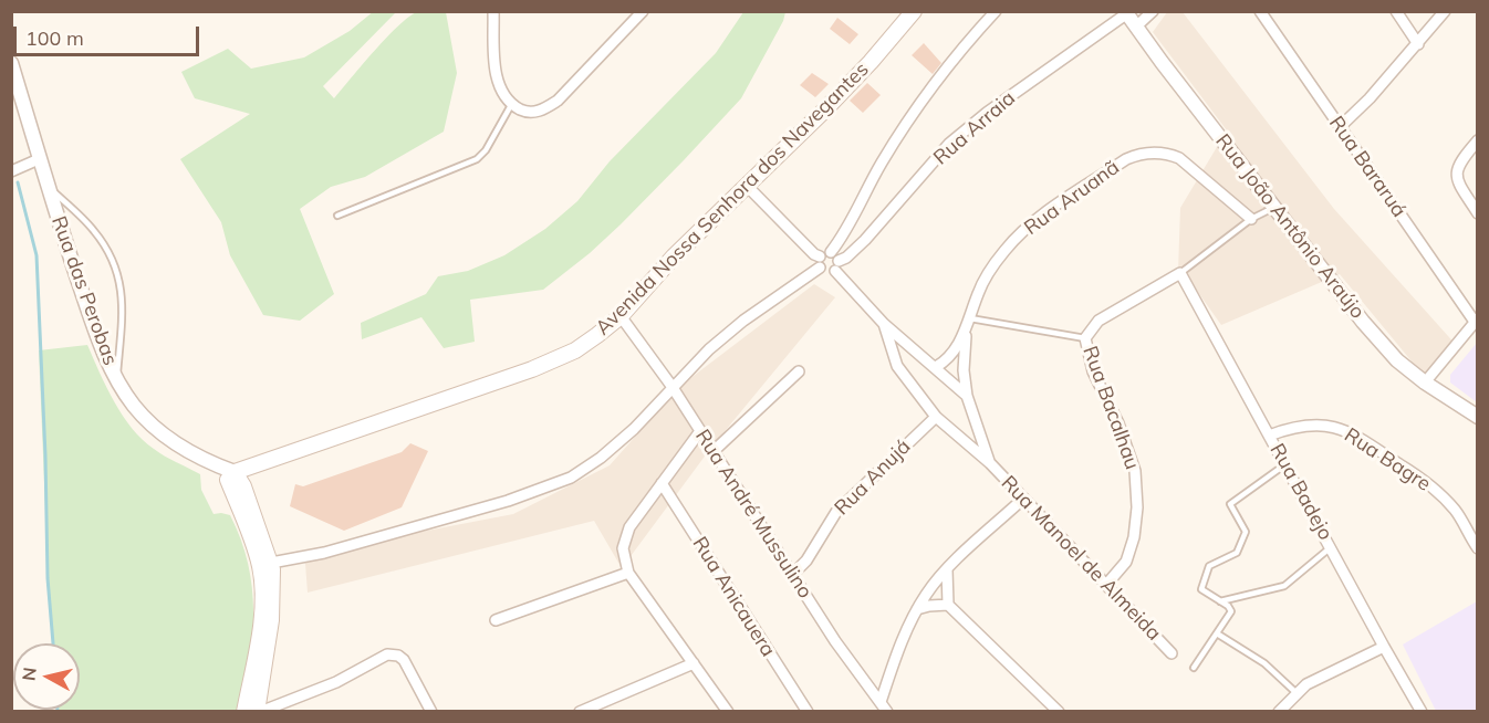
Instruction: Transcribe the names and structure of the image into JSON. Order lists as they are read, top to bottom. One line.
{"streets":{"main road":["Avenida Nossa Senhora dos Navegantes"],"street":["Rua Arraia","Rua Bararuá","Rua Aruanã","Rua João Antônio Araújo","Rua das Perobas","Rua Bacalhau","Rua Bagre","Rua Anujá","Rua Badejo","Rua André Mussulino","Rua Manoel de Almeida","Rua Anicauera"]},"crossings":[["Rua Arraia","Rua João Antônio Araújo"],["Rua Arraia","Rua Manoel de Almeida"],["Rua Aruanã","Rua Manoel de Almeida"],["Avenida Nossa Senhora dos Navegantes","Rua das Perobas"],["Avenida Nossa Senhora dos Navegantes","Rua André Mussulino"],["Avenida Nossa Senhora dos Navegantes","Rua Manoel de Almeida"],["Rua Bacalhau","Rua Badejo"],["Rua Bacalhau","Rua Manoel de Almeida"],["Rua Bagre","Rua Badejo"],["Rua Anujá","Rua André Mussulino"],["Rua Anujá","Rua Manoel de Almeida"]],"scale_bar":"100 m","north":"left"}
